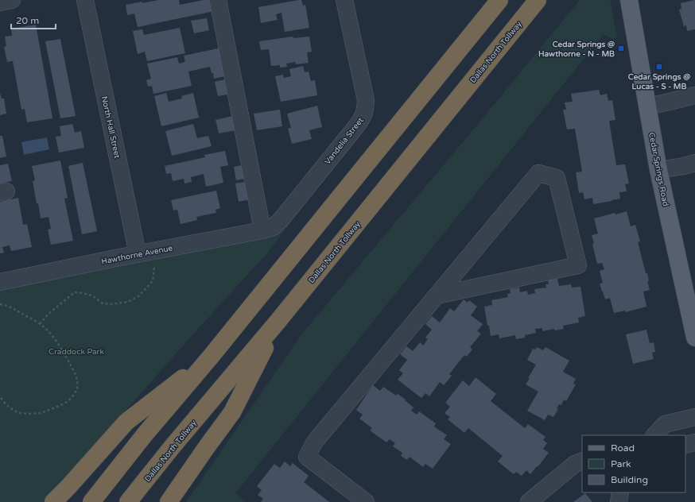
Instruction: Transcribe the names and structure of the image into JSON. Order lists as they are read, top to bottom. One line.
{"streets":{"highway":["Dallas North Tollway"],"main road":["Cedar Springs Road"],"street":["North Hall Street","Vandelia Street","Hawthorne Avenue"]},"crossings":[["North Hall Street","Hawthorne Avenue"],["Vandelia Street","Hawthorne Avenue"]],"parks":["Craddock Park"],"places":{"transit":["Cedar Springs @ Hawthorne - N - MB","Cedar Springs @ Lucas - S - MB"]},"legend":["Road","Park","Building"],"scale_bar":"20 m"}
